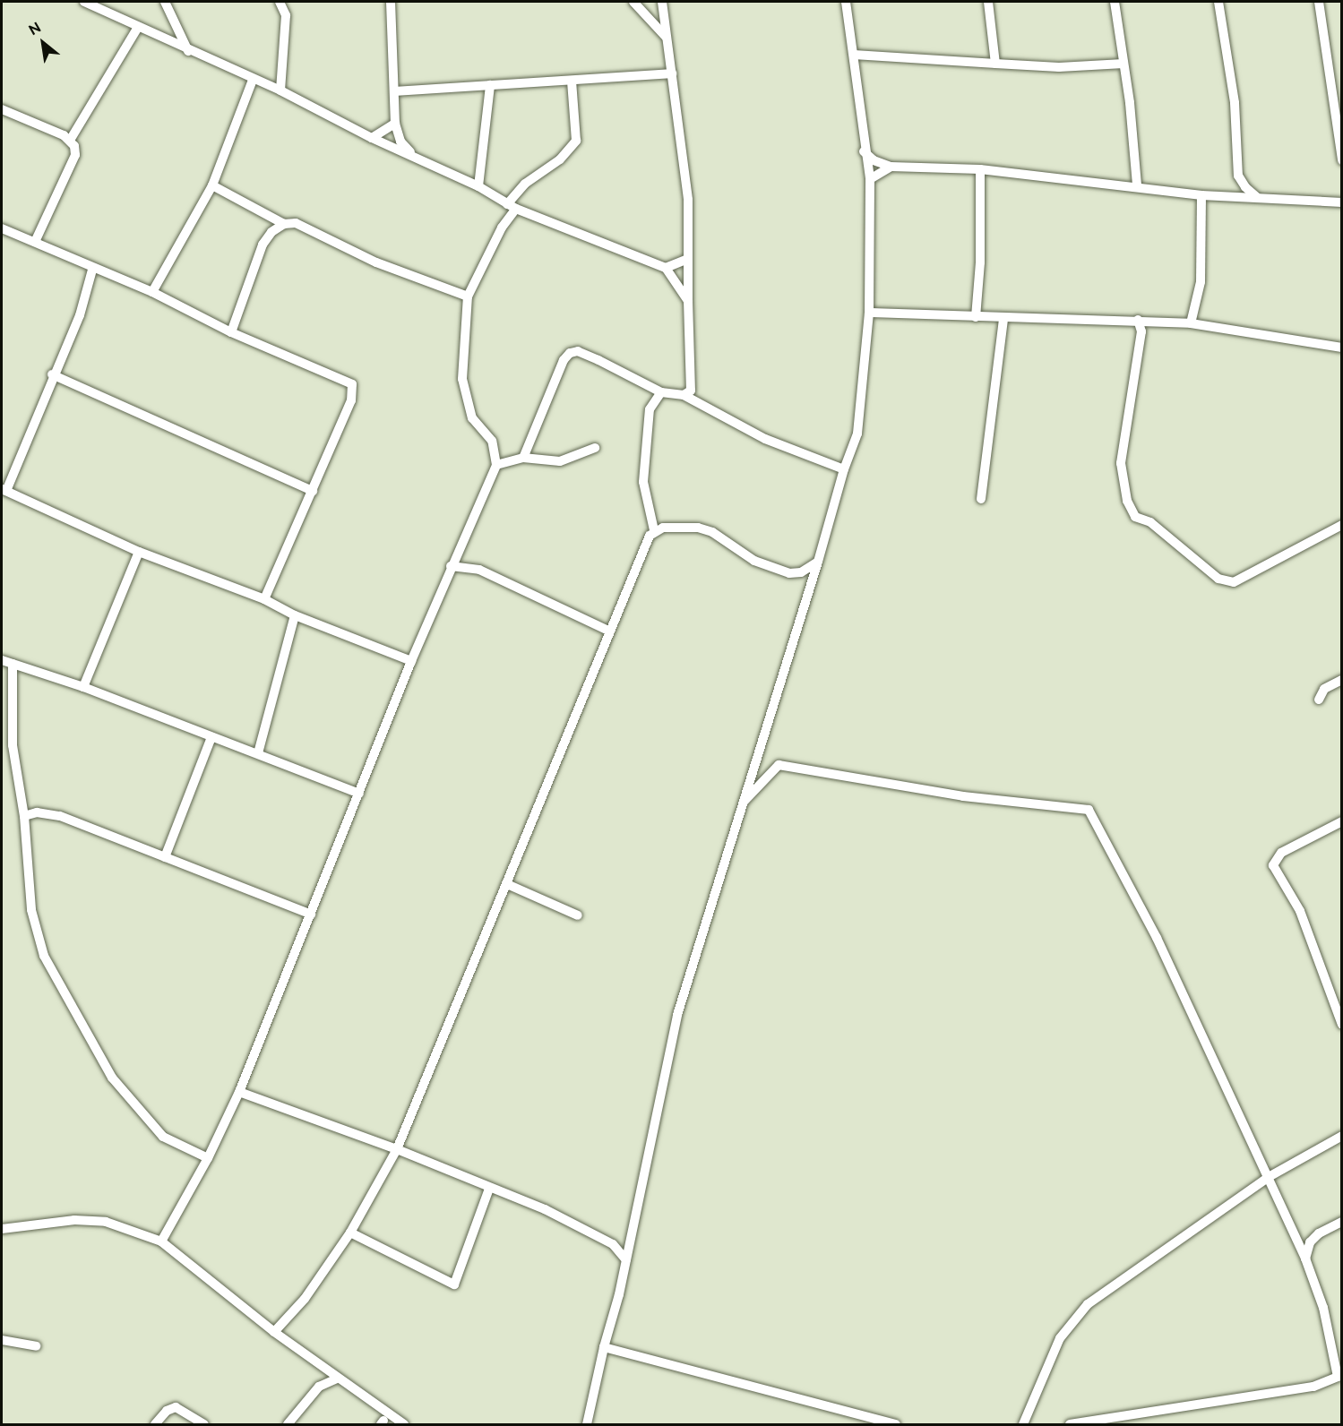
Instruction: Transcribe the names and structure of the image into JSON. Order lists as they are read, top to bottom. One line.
{"north":"top left"}
